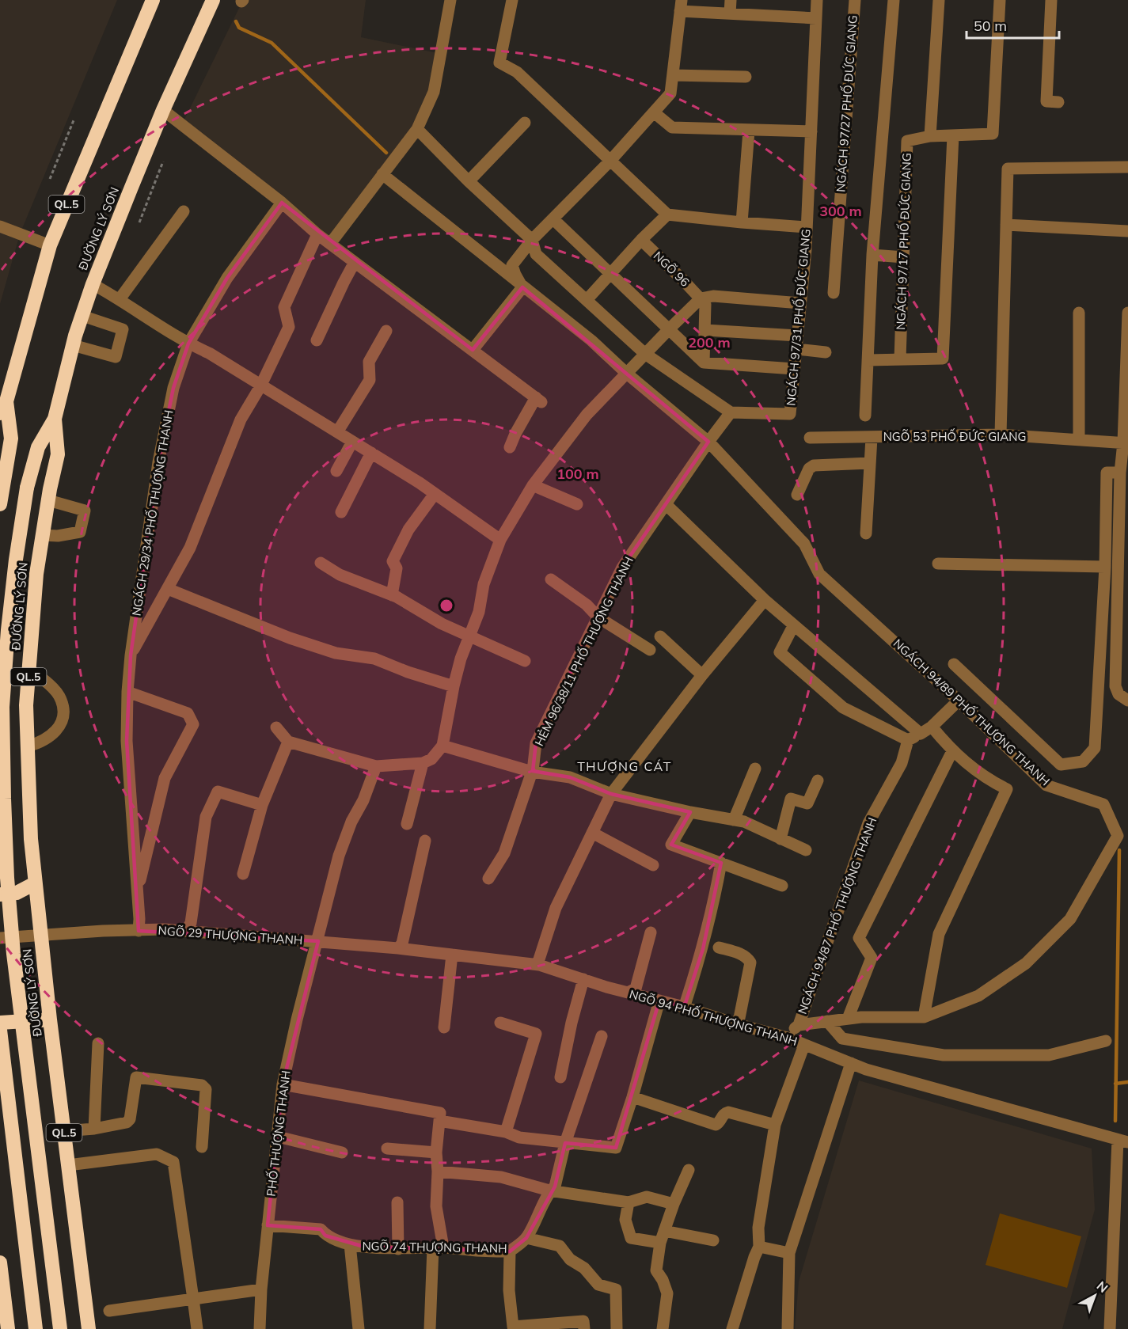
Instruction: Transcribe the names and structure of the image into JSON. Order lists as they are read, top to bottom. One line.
{"streets":{"highway":["QL.5","ĐƯỜNG LÝ SƠN"],"street":["NGÁCH 97/27 PHỐ ĐỨC GIANG","NGÁCH 97/17 PHỐ ĐỨC GIANG","NGÕ 96","NGÁCH 97/31 PHỐ ĐỨC GIANG","NGÕ 53 PHỐ ĐỨC GIANG","NGÁCH 29/34 PHỐ THƯỢNG THANH","HẺM 96/38/11 PHỐ THƯỢNG THANH","NGÁCH 94/89 PHỐ THƯỢNG THANH","NGÁCH 94/87 PHỐ THƯỢNG THANH","NGÕ 29 THƯỢNG THANH","NGÕ 94 PHỐ THƯỢNG THANH","PHỐ THƯỢNG THANH","NGÕ 74 THƯỢNG THANH"]},"crossings":[["QL.5","ĐƯỜNG LÝ SƠN"],["ĐƯỜNG LÝ SƠN","NGÕ 29 THƯỢNG THANH"],["NGÁCH 97/31 PHỐ ĐỨC GIANG","HẺM 96/38/11 PHỐ THƯỢNG THANH"],["NGÁCH 29/34 PHỐ THƯỢNG THANH","NGÕ 29 THƯỢNG THANH"],["HẺM 96/38/11 PHỐ THƯỢNG THANH","NGÁCH 94/89 PHỐ THƯỢNG THANH"],["NGÁCH 94/89 PHỐ THƯỢNG THANH","NGÁCH 94/87 PHỐ THƯỢNG THANH"],["NGÁCH 94/87 PHỐ THƯỢNG THANH","NGÕ 94 PHỐ THƯỢNG THANH"],["NGÕ 29 THƯỢNG THANH","NGÕ 94 PHỐ THƯỢNG THANH"],["NGÕ 29 THƯỢNG THANH","PHỐ THƯỢNG THANH"],["NGÕ 94 PHỐ THƯỢNG THANH","PHỐ THƯỢNG THANH"],["PHỐ THƯỢNG THANH","NGÕ 74 THƯỢNG THANH"]],"districts":["THƯỢNG CÁT"],"scale_bar":"50 m","north":"top right","rings":["300 m","200 m","100 m"]}
